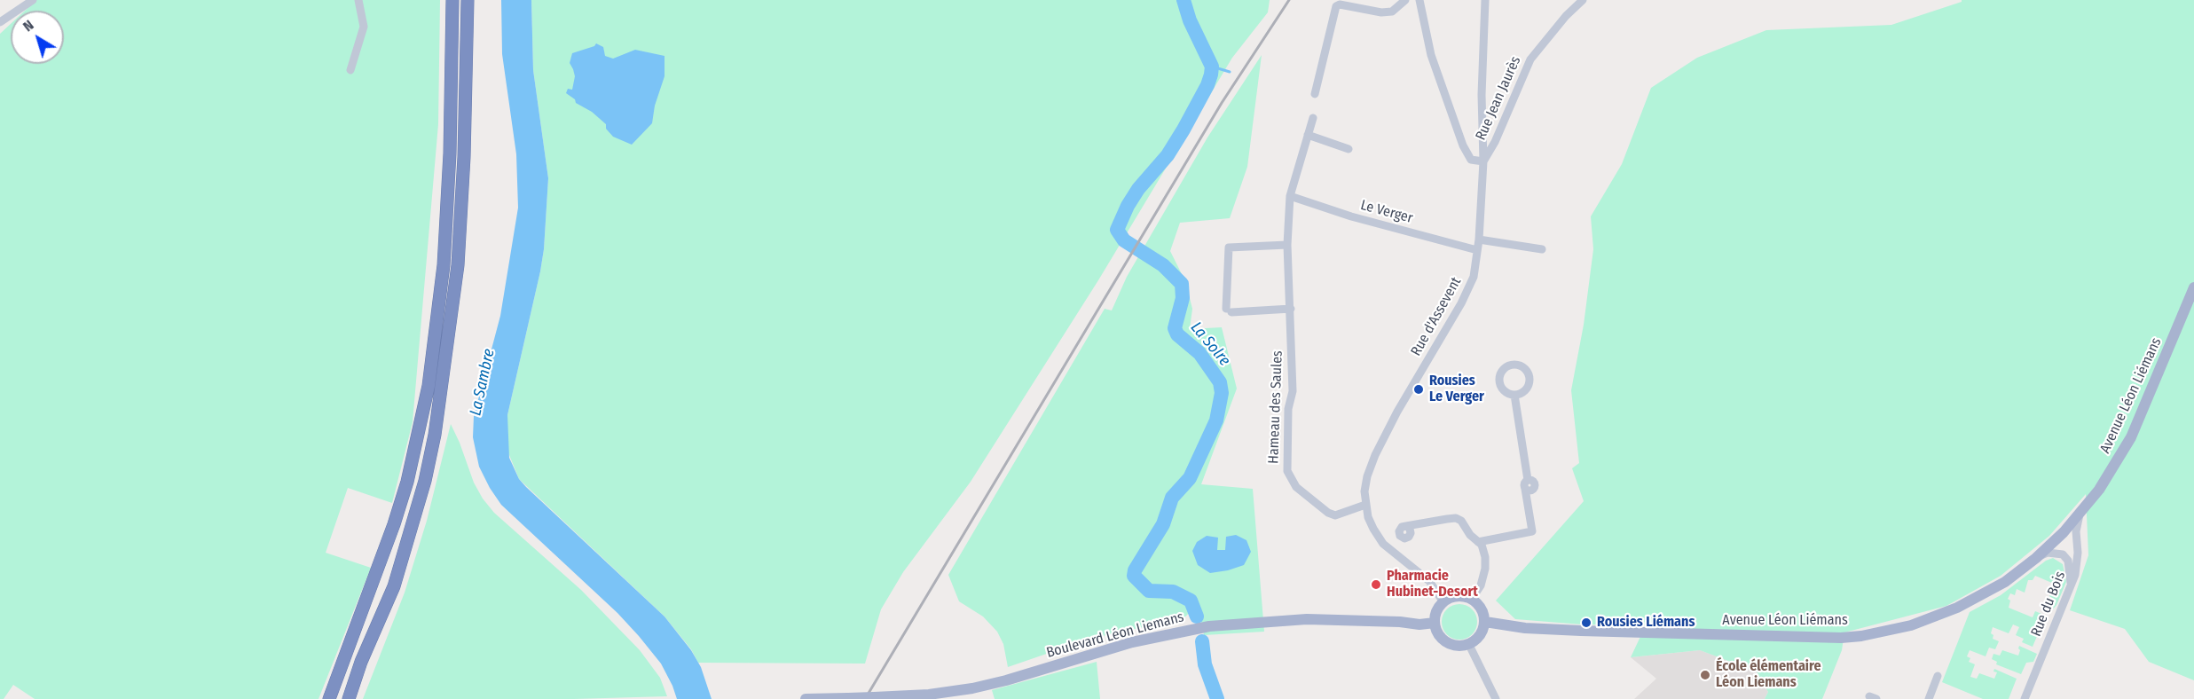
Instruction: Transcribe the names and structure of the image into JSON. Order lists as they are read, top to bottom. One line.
{"streets":{"main road":["Avenue Léon Liémans","Boulevard Léon Liemans"],"street":["Rue Jean Jaurès","Le Verger","Rue d'Assevent","Hameau des Saules","Rue du Bois"]},"crossings":[["Rue Jean Jaurès","Rue d'Assevent"],["Le Verger","Rue d'Assevent"],["Rue d'Assevent","Avenue Léon Liémans"],["Rue d'Assevent","Hameau des Saules"],["Rue d'Assevent","Boulevard Léon Liemans"],["Avenue Léon Liémans","Rue du Bois"],["Avenue Léon Liémans","Boulevard Léon Liemans"]],"water":["La Solre","La Sambre"],"places":["Rousies Le Verger","Pharmacie Hubinet-Desort","Rousies Liémans","École élémentaire Léon Liemans"],"north":"top left"}
